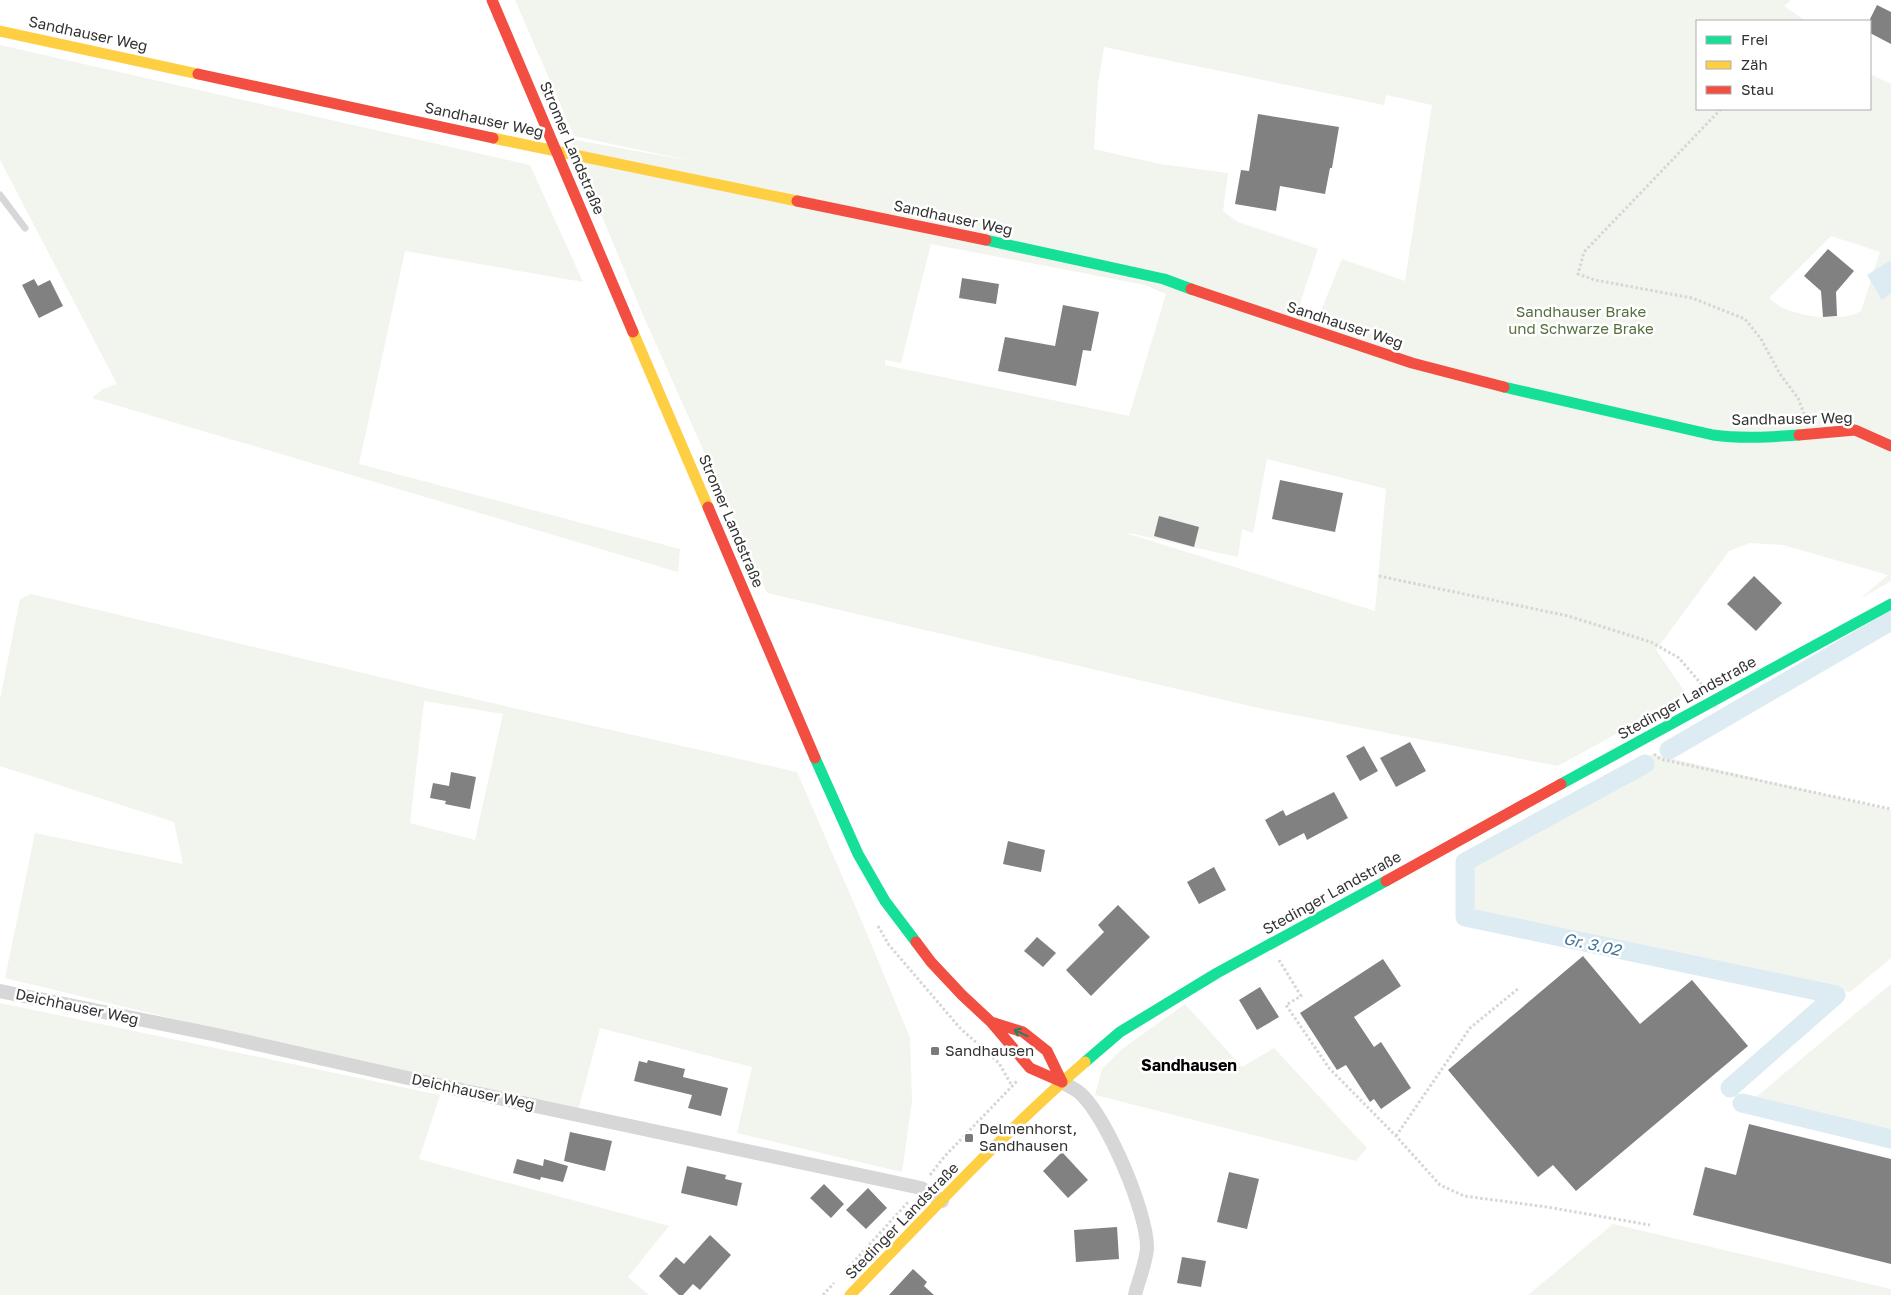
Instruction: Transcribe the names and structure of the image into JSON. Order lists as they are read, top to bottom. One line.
{"streets":{"main road":["Sandhauser Weg","Stromer Landstraße","Stedinger Landstraße"],"street":["Deichhauser Weg"]},"crossings":[["Sandhauser Weg","Stromer Landstraße"],["Stromer Landstraße","Stedinger Landstraße"],["Stedinger Landstraße","Deichhauser Weg"]],"districts":["Sandhausen"],"water":["Gr. 3.02"],"parks":["Sandhauser Brake und Schwarze Brake"],"places":{"transit":["Sandhausen","Delmenhorst, Sandhausen"]},"legend":["Frei","Zäh","Stau"]}
